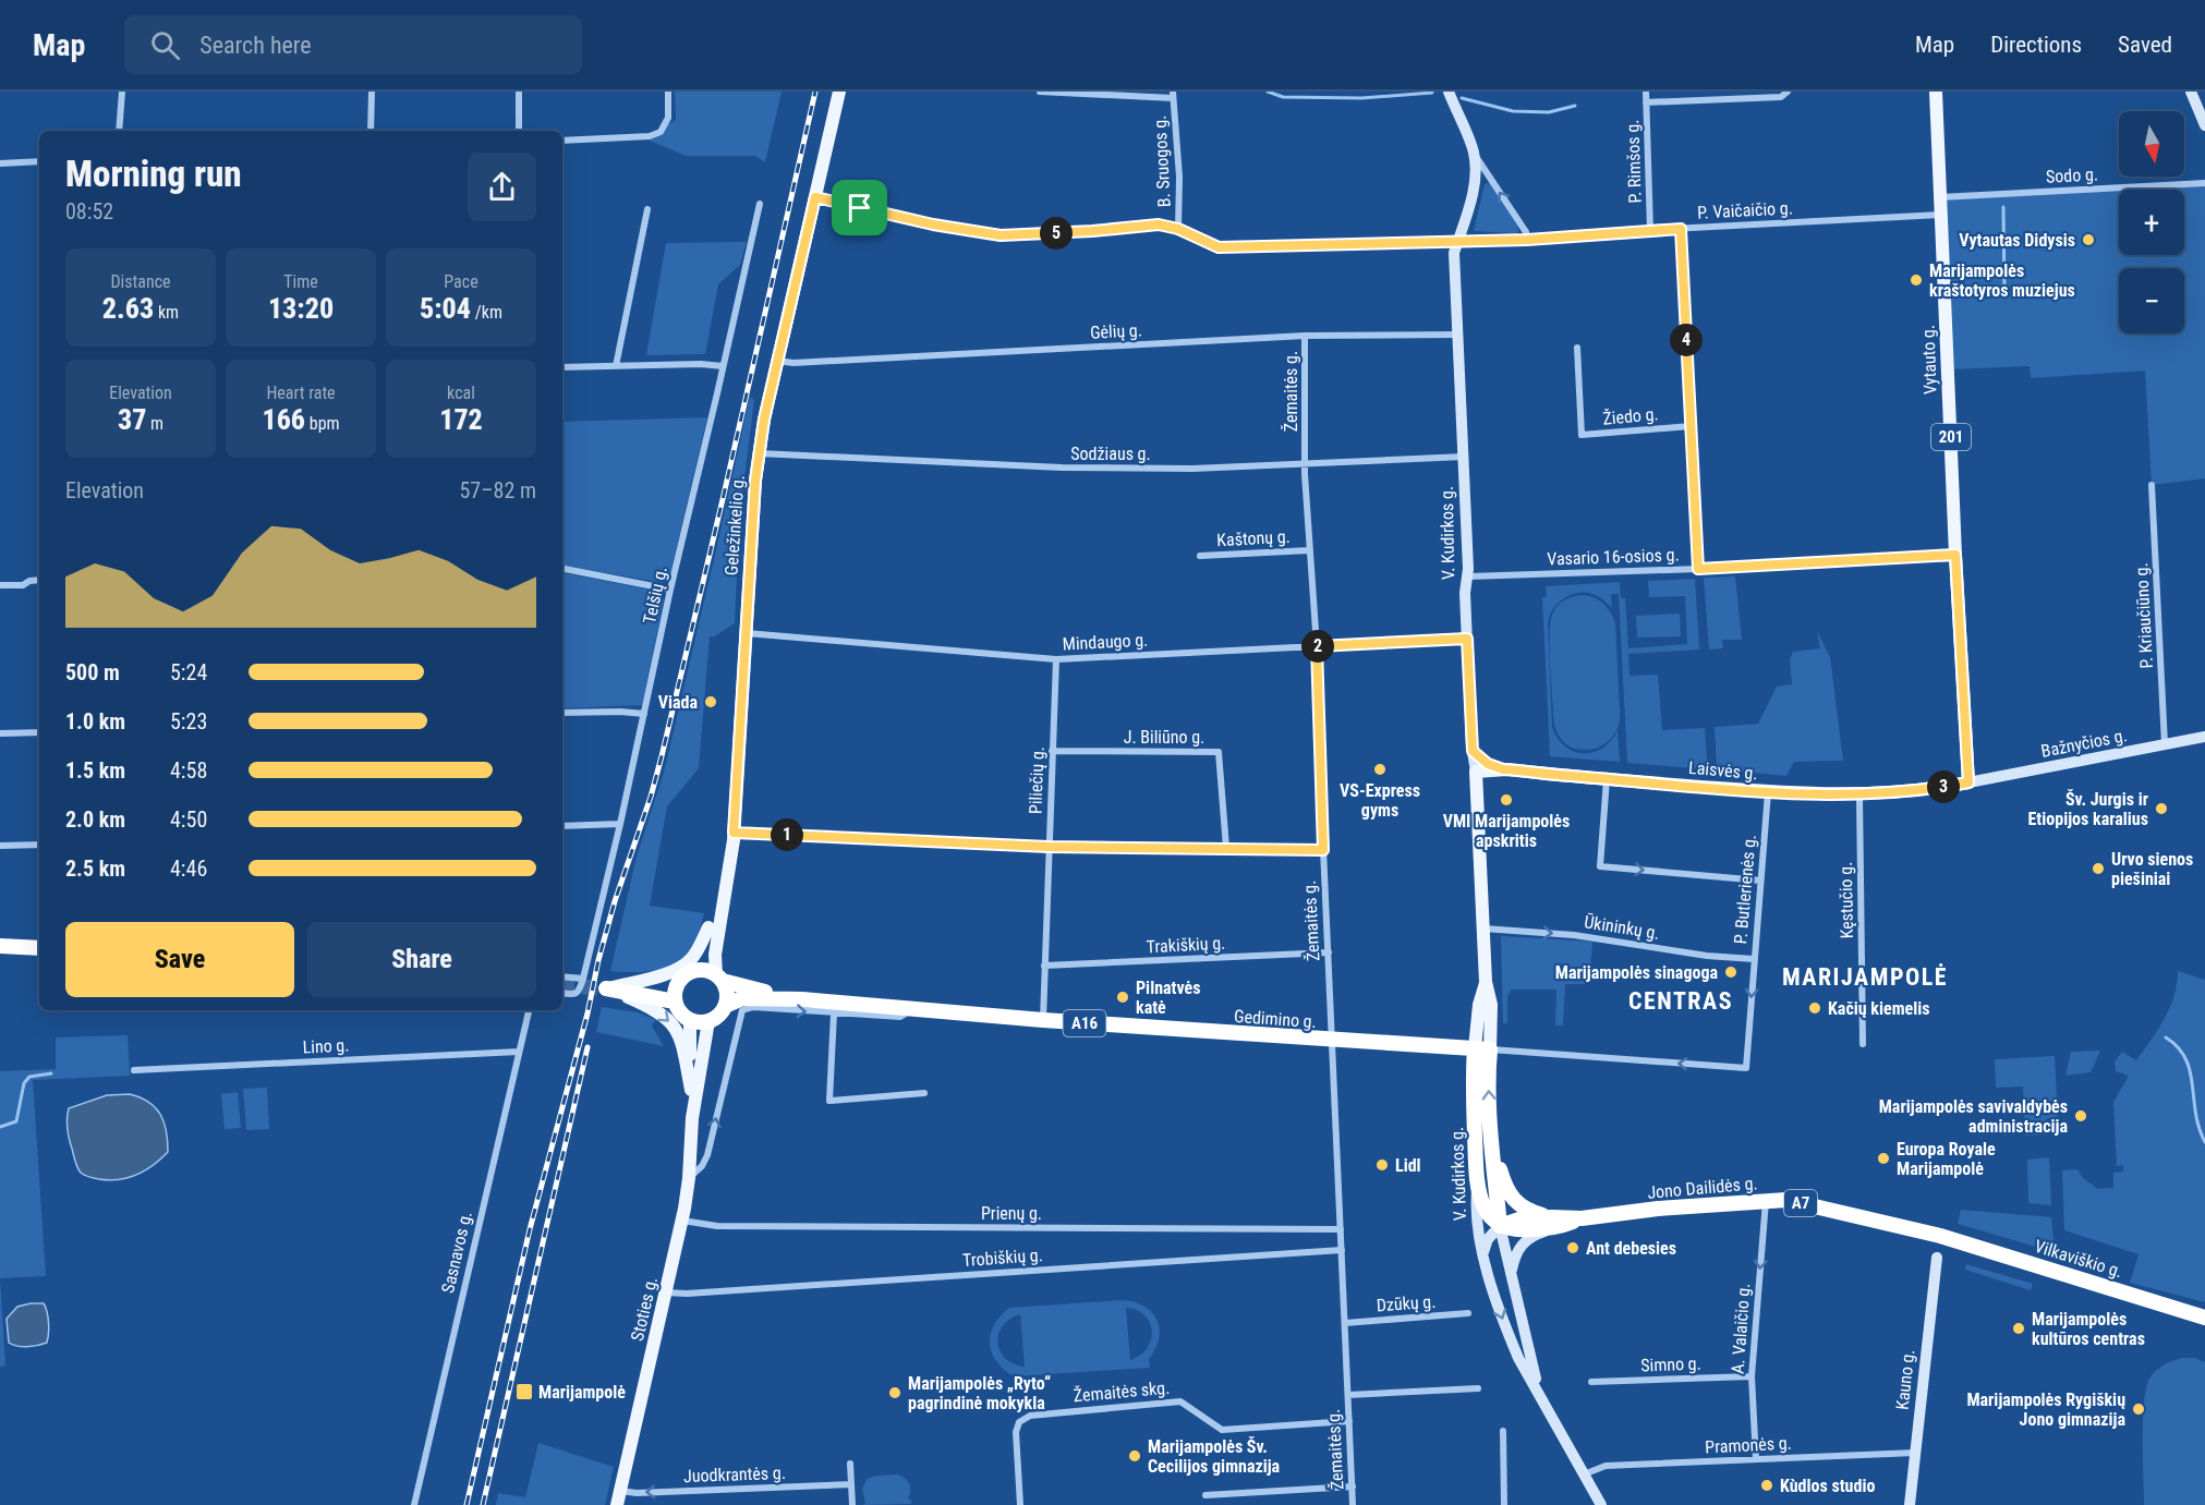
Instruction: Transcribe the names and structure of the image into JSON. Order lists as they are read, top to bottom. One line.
{"streets":{"highway":["V. Kudirkos g.","Gedimino g.","A16","Jono Dailidės g.","A7","Vilkaviškio g."],"main road":["Vytauto g.","201","Geležinkelio g.","Bažnyčios g.","Laisvės g.","Stoties g.","Kauno g."],"street":["B. Sruogos g.","P. Rimšos g.","Sodo g.","P. Vaičaičio g.","Gėlių g.","Žemaitės g.","Žiedo g.","Sodžiaus g.","Kaštonų g.","Vasario 16-osios g.","Telšių g.","P. Kriaučiūno g.","Mindaugo g.","J. Biliūno g.","Piliečių g.","P. Butlerienės g.","Kęstučio g.","Ūkininkų g.","Trakiškių g.","Lino g.","Prienų g.","Sasnavos g.","Trobiškių g.","Dzūkų g.","A. Valaičio g.","Simno g.","Žemaitės skg.","Pramonės g.","Juodkrantės g."]},"crossings":[["B. Sruogos g.","P. Vaičaičio g."],["P. Rimšos g.","P. Vaičaičio g."],["Sodo g.","Vytauto g."],["P. Vaičaičio g.","Vytauto g."],["P. Vaičaičio g.","Geležinkelio g."],["P. Vaičaičio g.","V. Kudirkos g."],["Gėlių g.","Žemaitės g."],["Gėlių g.","Geležinkelio g."],["Gėlių g.","V. Kudirkos g."],["Vytauto g.","Vasario 16-osios g."],["Vytauto g.","Bažnyčios g."],["Vytauto g.","Laisvės g."],["Žemaitės g.","Sodžiaus g."],["Žemaitės g.","Kaštonų g."],["Žemaitės g.","Mindaugo g."],["Žemaitės g.","Trakiškių g."],["Žemaitės g.","Gedimino g."],["Žemaitės g.","Prienų g."],["Žemaitės g.","Trobiškių g."],["Žemaitės g.","Dzūkų g."],["Žemaitės g.","Žemaitės skg."],["Sodžiaus g.","Geležinkelio g."],["Sodžiaus g.","V. Kudirkos g."],["Geležinkelio g.","Mindaugo g."],["Geležinkelio g.","Gedimino g."],["Geležinkelio g.","Stoties g."],["V. Kudirkos g.","Vasario 16-osios g."],["V. Kudirkos g.","Mindaugo g."],["V. Kudirkos g.","Laisvės g."],["V. Kudirkos g.","Ūkininkų g."],["V. Kudirkos g.","Gedimino g."],["V. Kudirkos g.","Pramonės g."],["P. Kriaučiūno g.","Bažnyčios g."],["Mindaugo g.","Piliečių g."],["J. Biliūno g.","Piliečių g."],["Bažnyčios g.","Laisvės g."],["Laisvės g.","P. Butlerienės g."],["Laisvės g.","Kęstučio g."],["Piliečių g.","Trakiškių g."],["Piliečių g.","Gedimino g."],["P. Butlerienės g.","Ūkininkų g."],["P. Butlerienės g.","Gedimino g."],["Gedimino g.","Stoties g."],["Lino g.","Sasnavos g."],["Jono Dailidės g.","Vilkaviškio g."],["Jono Dailidės g.","A. Valaičio g."],["Prienų g.","Stoties g."],["Trobiškių g.","Stoties g."],["Stoties g.","Juodkrantės g."],["A. Valaičio g.","Simno g."],["A. Valaičio g.","Pramonės g."],["Kauno g.","Pramonės g."]],"one_way":["P. Butlerienės g.","Ūkininkų g.","A. Valaičio g.","Juodkrantės g."],"districts":["MARIJAMPOLĖ","CENTRAS"],"places":{"other":["Vytautas Didysis","Marijampolės kraštotyros muziejus","Viada","VS-Express gyms","VMI Marijampolės apskritis","Šv. Jurgis ir Etiopijos karalius","Urvo sienos piešiniai","Marijampolės sinagoga","Pilnatvės katė","Kačių kiemelis","Marijampolės savivaldybės administracija","Europa Royale Marijampolė","Lidl","Ant debesies","Marijampolės kultūros centras","Marijampolės „Ryto“ pagrindinė mokykla","Marijampolės Rygiškių Jono gimnazija","Marijampolės Šv. Cecilijos gimnazija","Kùdlos studio"],"transit":["Marijampolė"]},"north":"bottom","page":{"header":"Map","search":"Search here","nav":["Map","Directions","Saved"],"map_buttons":["+","−"],"heading":["Morning run","08:52"],"pins":["5","4","2","3","1"],"stats":[["Distance","2.63 km"],["Time","13:20"],["Pace","5:04 /km"],["Elevation","37 m"],["Heart rate","166 bpm"],["kcal","172"]],"chart":["Elevation","57–82 m"],"list":[{"name":"500 m","note":"5:24"},{"name":"1.0 km","note":"5:23"},{"name":"1.5 km","note":"4:58"},{"name":"2.0 km","note":"4:50"},{"name":"2.5 km","note":"4:46"}],"buttons":["Save","Share"]}}
